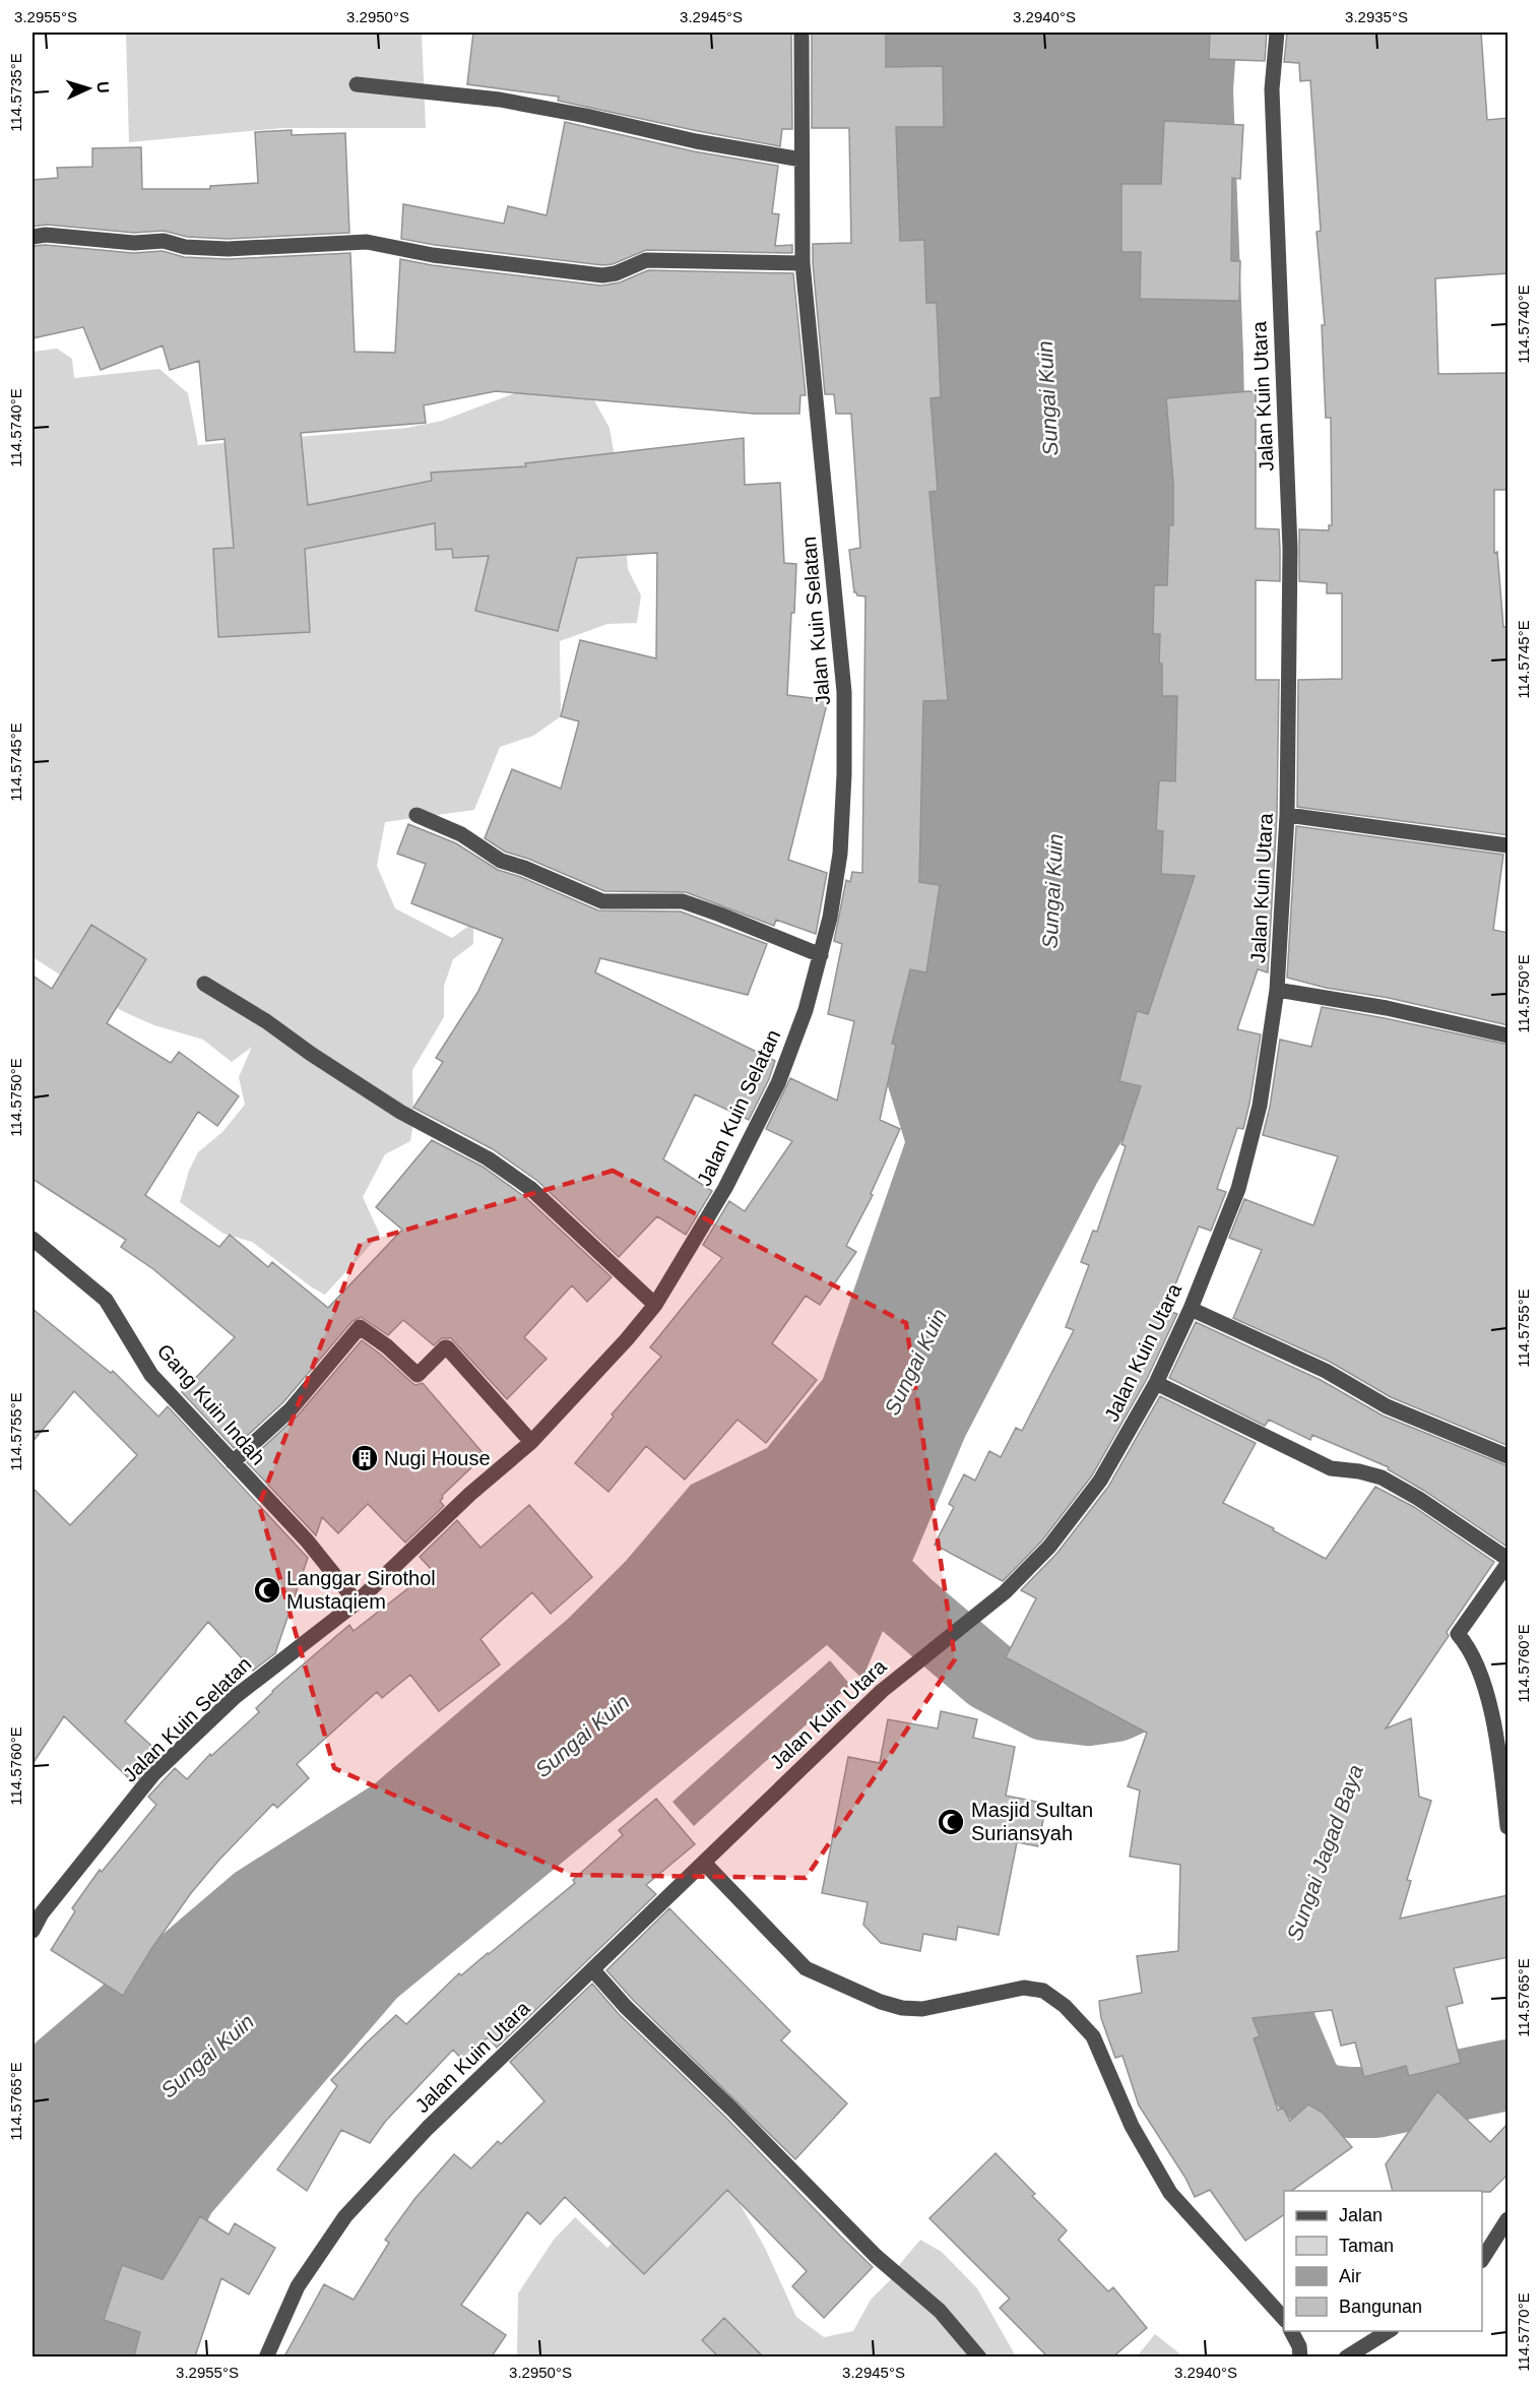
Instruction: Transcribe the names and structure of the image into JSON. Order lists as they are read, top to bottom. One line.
{"streets":{"street":["Jalan Kuin Utara","Jalan Kuin Selatan","Gang Kuin Indah"]},"crossings":[["Jalan Kuin Selatan","Gang Kuin Indah"]],"water":["Sungai Kuin","Sungai Jagad Baya"],"places":{"building":["Nugi House"],"mosque":["Langgar Sirothol Mustaqiem","Masjid Sultan Suriansyah"]},"legend":["Jalan","Taman","Air","Bangunan"],"north":"right","coordinates":["3.2955°S","3.2950°S","3.2945°S","3.2940°S","3.2935°S","114.5735°E","114.5740°E","114.5745°E","114.5750°E","114.5755°E","114.5760°E","114.5765°E","114.5770°E"]}
